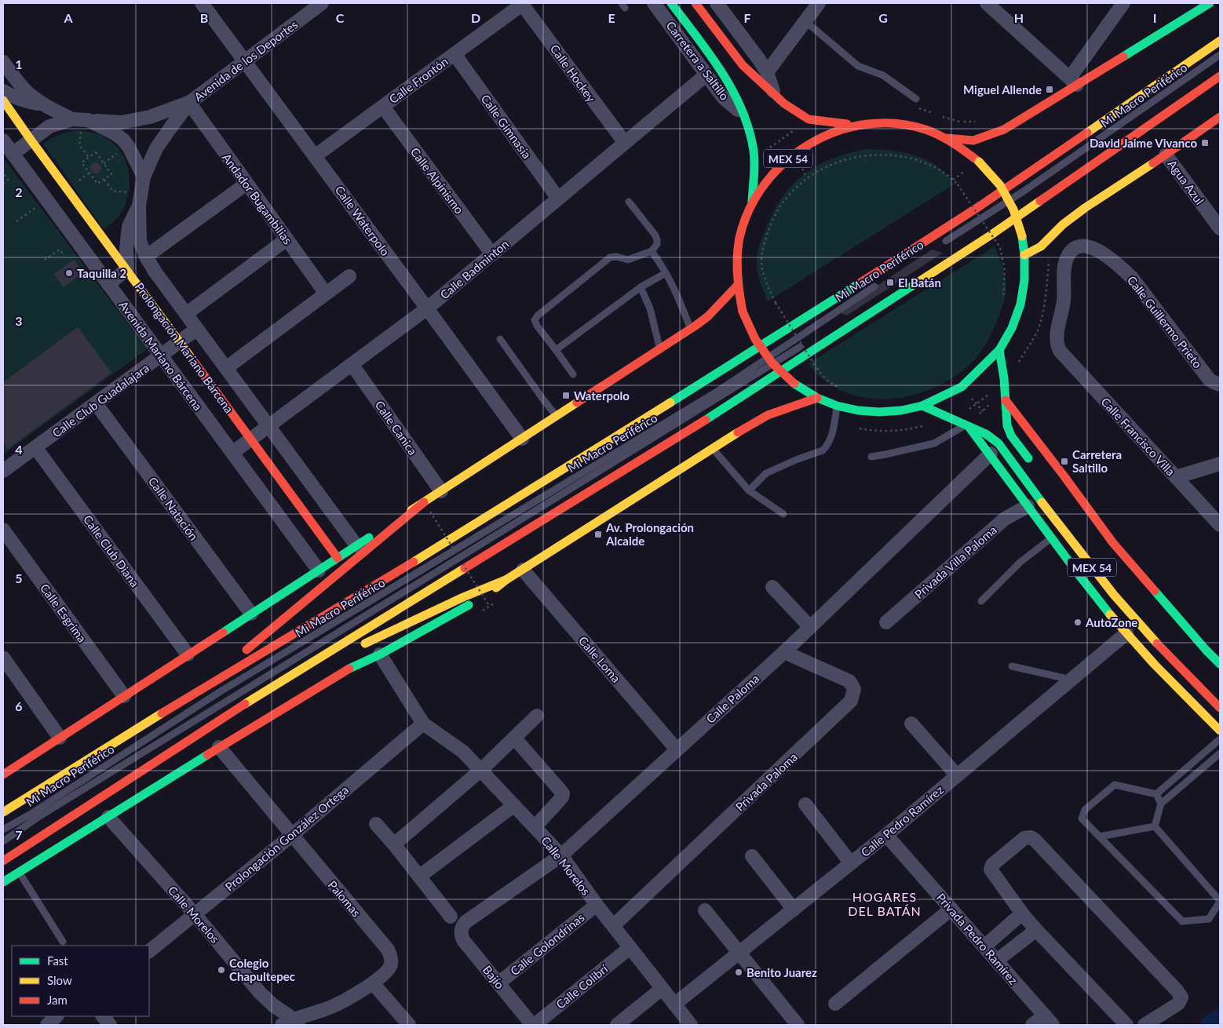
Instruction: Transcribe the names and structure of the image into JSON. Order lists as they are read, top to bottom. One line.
{"streets":{"main road":["Carretera a Saltillo","MEX 54","Prolongación Mariano Bárcena"],"street":["Avenida de los Deportes","Calle Hockey","Calle Frontón","Calle Gimnasia","Calle Alpinismo","Agua Azul","Andador Bugambilias","Calle Waterpolo","Calle Badminton","Calle Guillermo Prieto","Avenida Mariano Bárcena","Calle Club Guadalajara","Calle Canica","Calle Francisco Villa","Calle Natación","Calle Club Diana","Privada Villa Paloma","Calle Esgrima","Calle Loma","Calle Paloma","Privada Paloma","Calle Pedro Ramírez","Prolongación González Ortega","Calle Morelos","Palomas","Privada Pedro Ramírez","Calle Golondrinas","Bajío","Calle Colibrí"],"lane":["Mi Macro Periférico"]},"crossings":[["Avenida de los Deportes","Andador Bugambilias"],["Avenida de los Deportes","Calle Waterpolo"],["Avenida de los Deportes","Prolongación Mariano Bárcena"],["Avenida de los Deportes","Avenida Mariano Bárcena"],["Carretera a Saltillo","MEX 54"],["Carretera a Saltillo","Calle Badminton"],["Calle Hockey","Calle Frontón"],["Calle Hockey","Calle Badminton"],["Calle Frontón","Calle Gimnasia"],["Calle Frontón","Calle Alpinismo"],["Calle Frontón","Calle Waterpolo"],["Calle Gimnasia","Calle Badminton"],["Calle Alpinismo","Calle Badminton"],["Calle Waterpolo","Calle Badminton"],["Calle Badminton","Prolongación Mariano Bárcena"],["Calle Badminton","Avenida Mariano Bárcena"],["Calle Badminton","Calle Canica"],["Calle Guillermo Prieto","Calle Francisco Villa"],["Prolongación Mariano Bárcena","Calle Club Guadalajara"],["Avenida Mariano Bárcena","Calle Club Guadalajara"],["Calle Club Guadalajara","Calle Natación"],["Calle Club Guadalajara","Calle Club Diana"],["Calle Loma","Calle Paloma"],["Calle Paloma","Privada Paloma"],["Calle Paloma","Calle Morelos"],["Calle Paloma","Bajío"],["Privada Paloma","Calle Morelos"],["Calle Pedro Ramírez","Calle Morelos"],["Calle Pedro Ramírez","Privada Pedro Ramírez"],["Prolongación González Ortega","Calle Morelos"],["Prolongación González Ortega","Palomas"],["Calle Morelos","Calle Golondrinas"],["Calle Morelos","Calle Colibrí"],["Calle Golondrinas","Bajío"],["Bajío","Calle Colibrí"]],"districts":["HOGARES DEL BATÁN"],"places":{"transit":["Miguel Allende","David Jaime Vivanco","El Batán","Waterpolo","Carretera Saltillo","Av. Prolongación Alcalde"],"other":["Taquilla 2","AutoZone","Colegio Chapultepec","Benito Juarez"]},"legend":["Fast","Slow","Jam"],"grid":{"columns":["A","B","C","D","E","F","G","H","I"],"rows":["1","2","3","4","5","6","7"]}}
